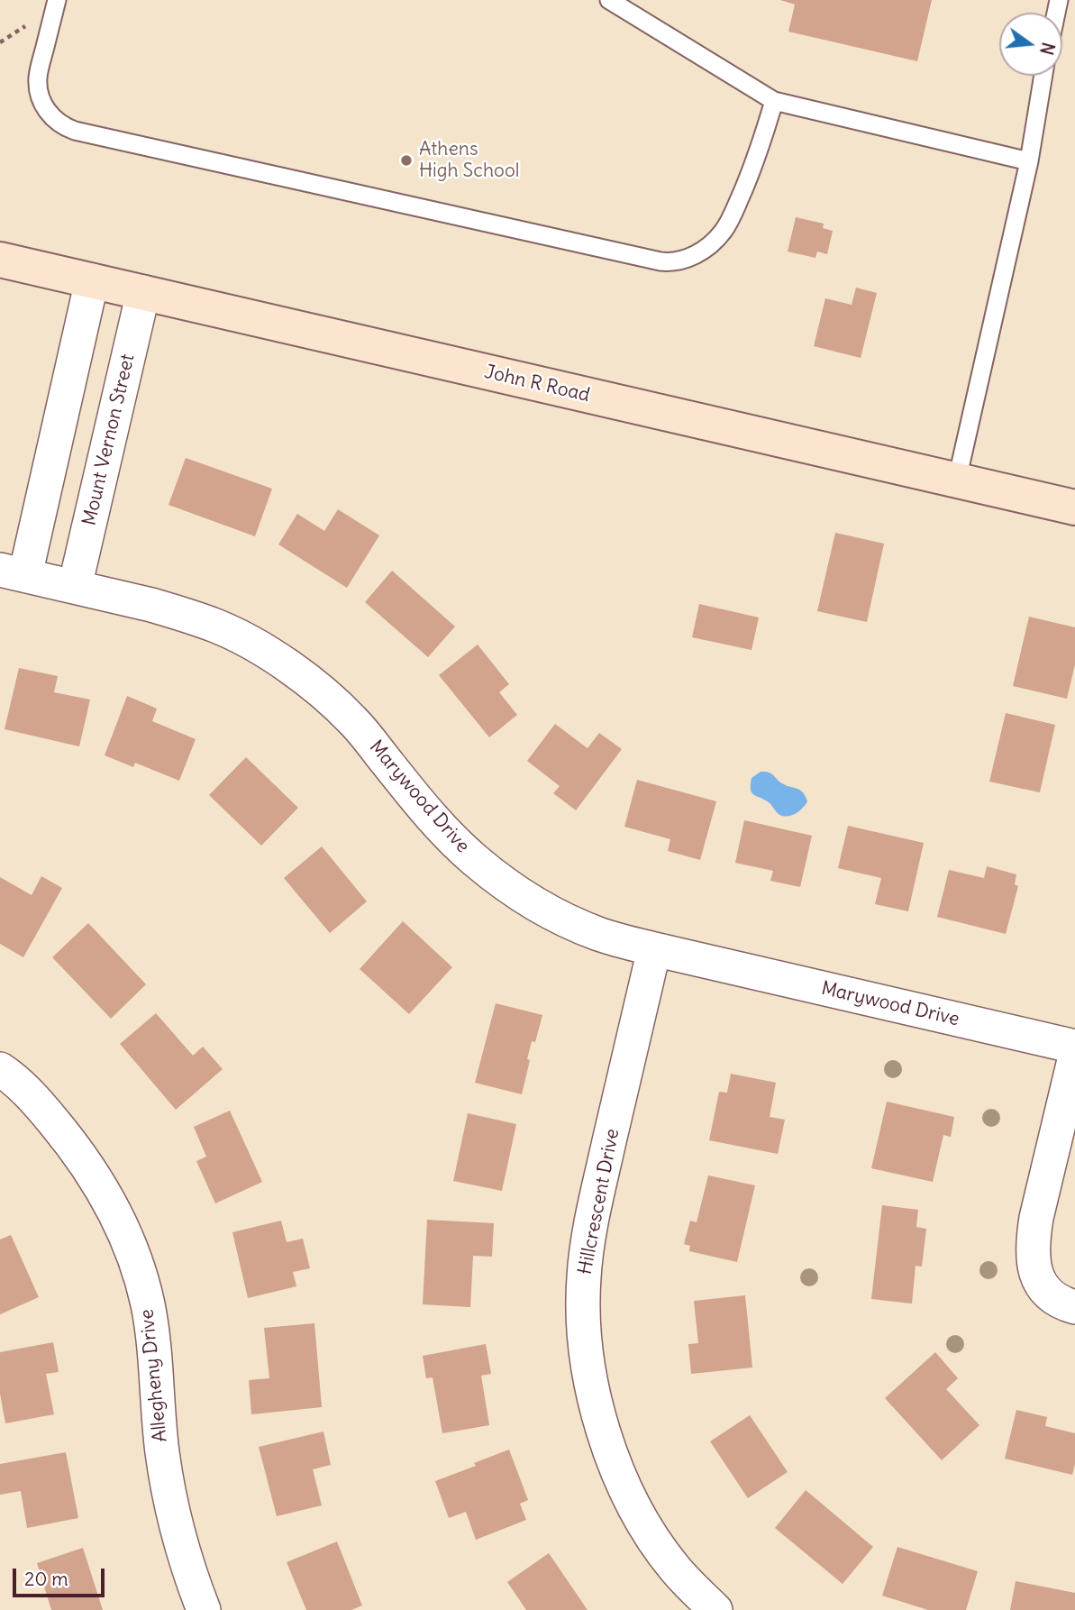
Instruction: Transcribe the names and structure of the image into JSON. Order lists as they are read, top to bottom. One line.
{"streets":{"main road":["John R Road"],"street":["Mount Vernon Street","Marywood Drive","Hillcrescent Drive","Allegheny Drive"]},"crossings":[["John R Road","Mount Vernon Street"],["Mount Vernon Street","Marywood Drive"],["Marywood Drive","Hillcrescent Drive"]],"places":["Athens High School"],"scale_bar":"20 m","north":"right"}
